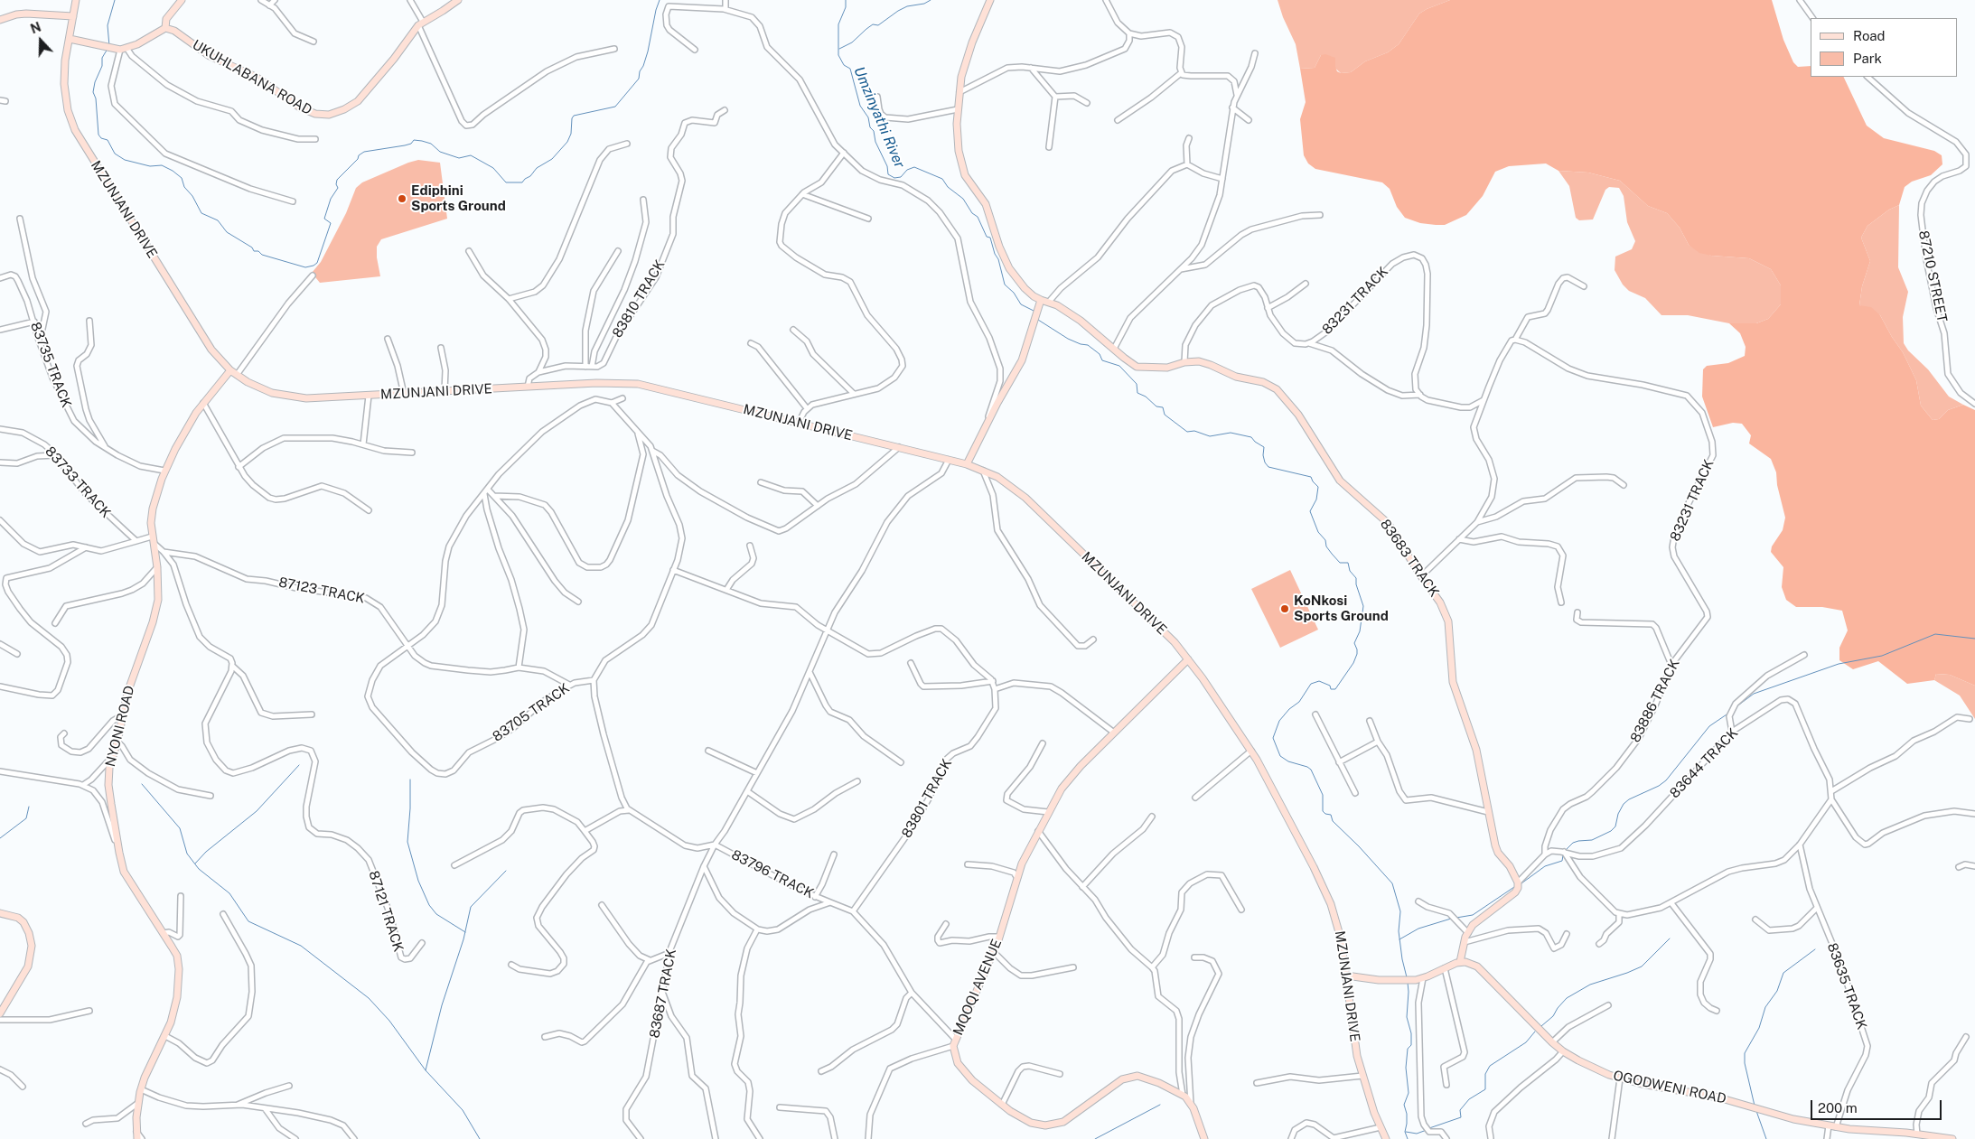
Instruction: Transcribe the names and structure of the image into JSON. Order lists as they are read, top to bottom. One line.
{"streets":{"street":["UKUHLABANA ROAD","MZUNJANI DRIVE","87210 STREET","83810 TRACK","83231 TRACK","83735 TRACK","83733 TRACK","83683 TRACK","87123 TRACK","83886 TRACK","83705 TRACK","NYONI ROAD","83644 TRACK","83801 TRACK","83796 TRACK","87121 TRACK","83635 TRACK","MQOQI AVENUE","83687 TRACK","OGODWENI ROAD"]},"crossings":[["MZUNJANI DRIVE","NYONI ROAD"],["MZUNJANI DRIVE","MQOQI AVENUE"],["MZUNJANI DRIVE","83687 TRACK"],["83231 TRACK","83683 TRACK"],["83231 TRACK","83886 TRACK"],["83735 TRACK","NYONI ROAD"],["87123 TRACK","83705 TRACK"],["83886 TRACK","83644 TRACK"],["83801 TRACK","83796 TRACK"],["83796 TRACK","83687 TRACK"],["83635 TRACK","OGODWENI ROAD"]],"water":["Umzinyathi River"],"places":["Ediphini Sports Ground","KoNkosi Sports Ground"],"legend":["Road","Park"],"scale_bar":"200 m","north":"top"}
